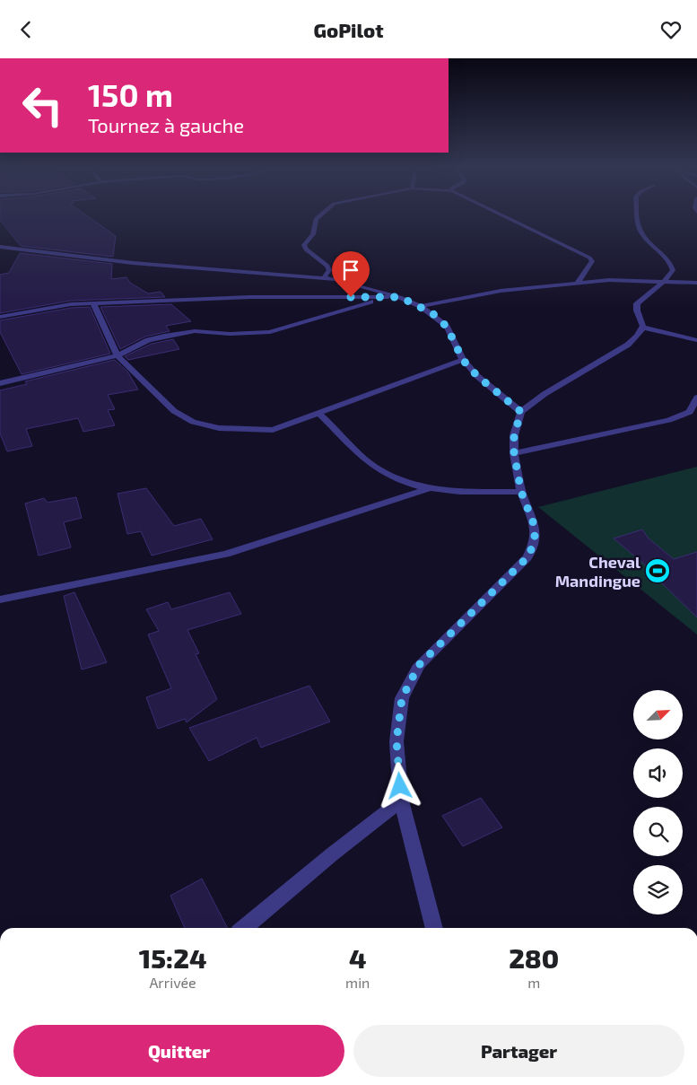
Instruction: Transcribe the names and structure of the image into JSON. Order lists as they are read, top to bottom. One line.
{"places":{"sports":["Cheval Mandingue"]},"north":"top right","page":{"header":"GoPilot","turn":["150 m","Tournez à gauche"],"eta":["15:24","Arrivée","4","min","280","m"],"buttons":["Quitter","Partager"]}}
